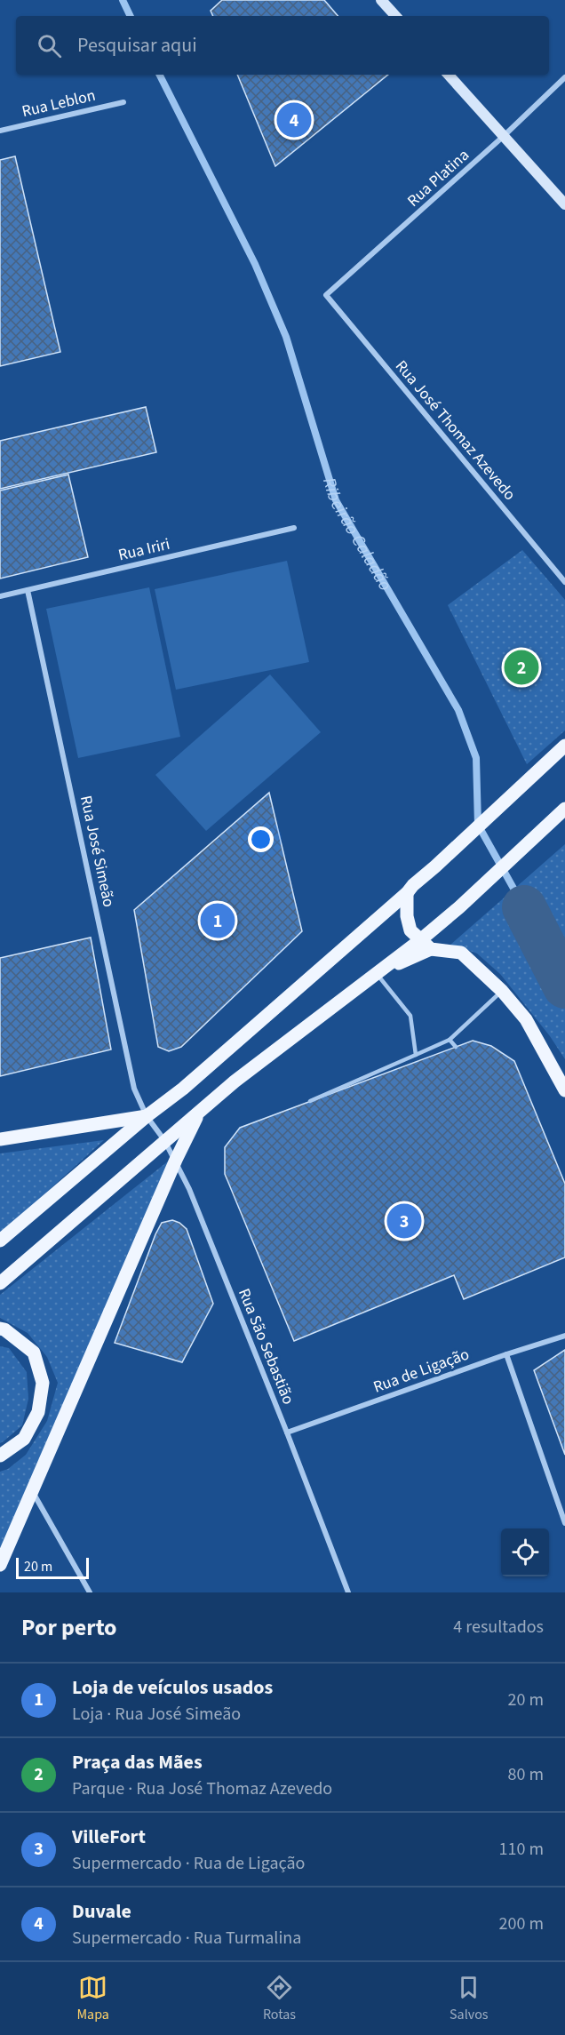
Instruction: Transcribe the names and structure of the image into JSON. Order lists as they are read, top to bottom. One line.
{"streets":{"street":["Rua Leblon","Rua Platina","Rua José Thomaz Azevedo","Rua Iriri","Rua José Simeão","Rua São Sebastião","Rua de Ligação"]},"crossings":[["Rua Platina","Rua José Thomaz Azevedo"],["Rua Iriri","Rua José Simeão"],["Rua José Simeão","Rua São Sebastião"],["Rua São Sebastião","Rua de Ligação"]],"water":["Ribeirão Caladão"],"scale_bar":"20 m","page":{"search":"Pesquisar aqui","pins":["4","2","1","3"],"scale":"20 m","heading":["Por perto","4 resultados"],"list":[{"mark":"1","name":"Loja de veículos usados","note":"Loja · Rua José Simeão","value":"20 m"},{"mark":"2","name":"Praça das Mães","note":"Parque · Rua José Thomaz Azevedo","value":"80 m"},{"mark":"3","name":"VilleFort","note":"Supermercado · Rua de Ligação","value":"110 m"},{"mark":"4","name":"Duvale","note":"Supermercado · Rua Turmalina","value":"200 m"}],"nav":["Mapa","Rotas","Salvos"]}}
